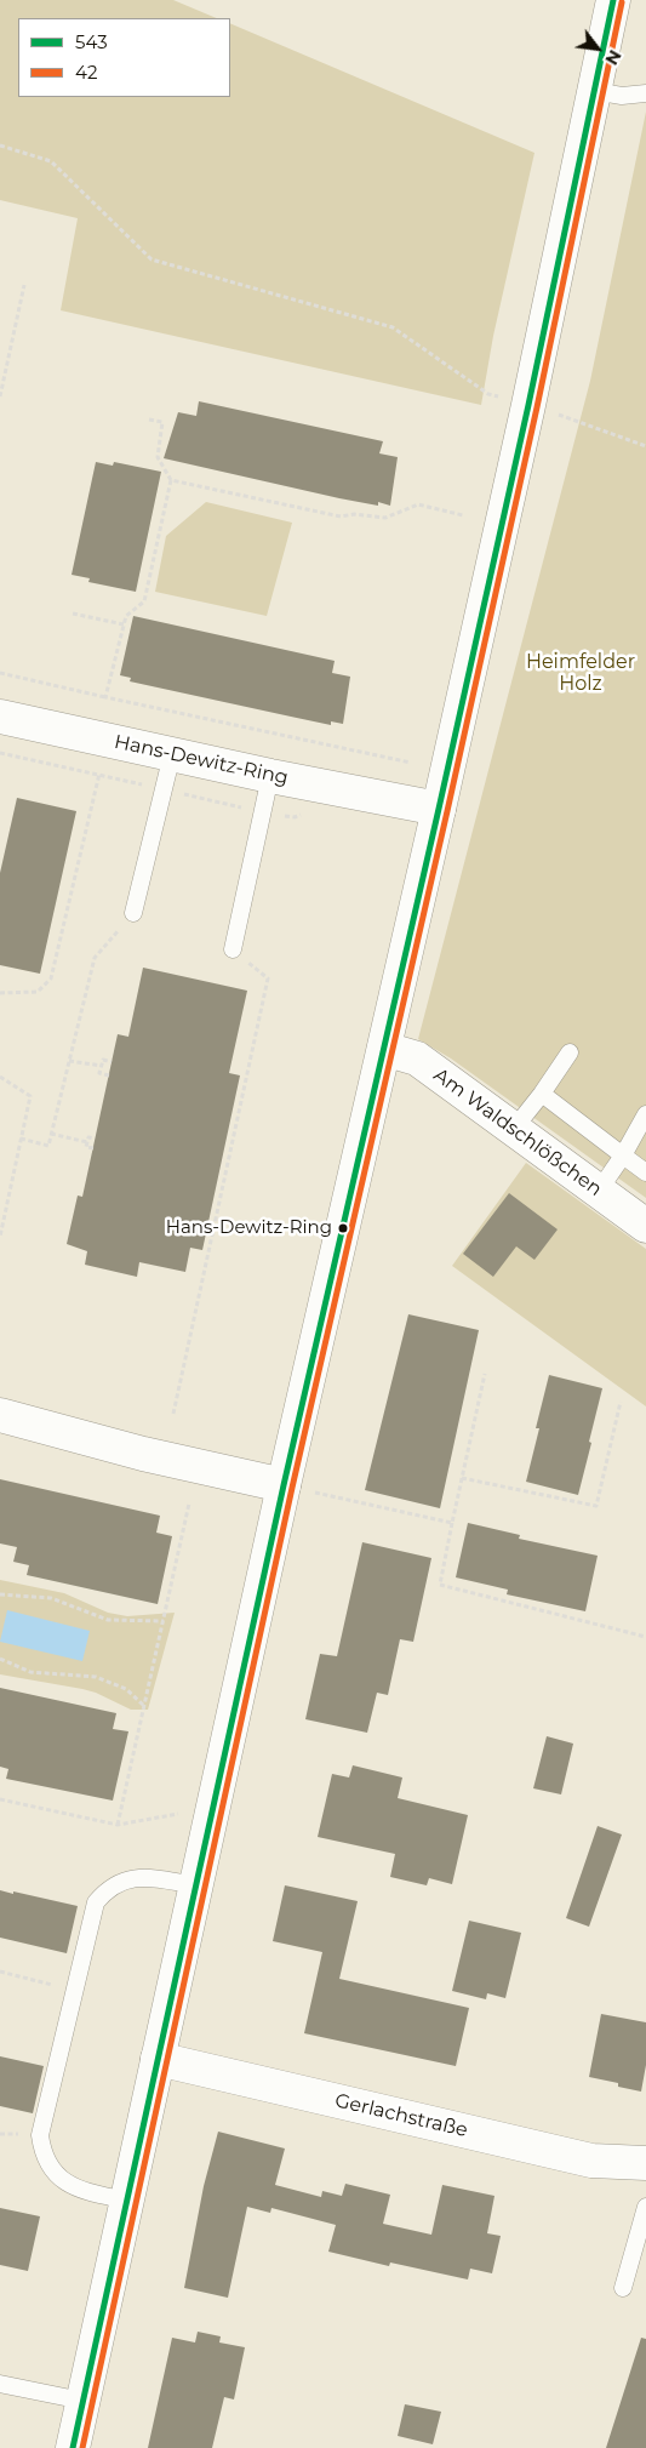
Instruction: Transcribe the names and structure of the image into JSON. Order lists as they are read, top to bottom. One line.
{"streets":{"street":["Hans-Dewitz-Ring","Am Waldschlößchen","Gerlachstraße"]},"parks":["Heimfelder Holz"],"places":["Hans-Dewitz-Ring"],"lines":["transit line 543","transit line 42"],"legend":["543","42"],"north":"bottom right"}
